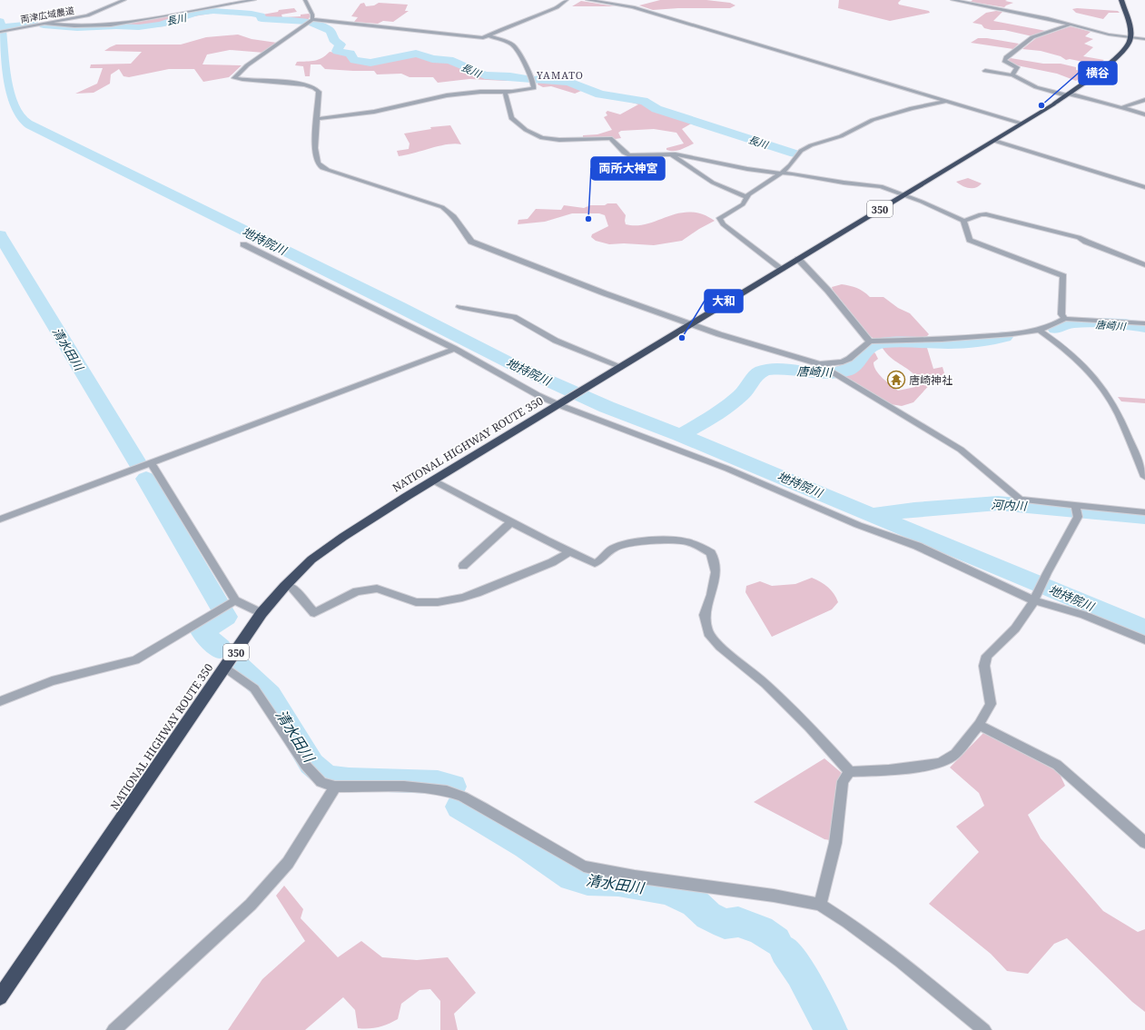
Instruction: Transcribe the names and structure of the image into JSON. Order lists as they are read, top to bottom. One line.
{"streets":{"highway":["350","NATIONAL HIGHWAY ROUTE 350"],"street":["両津広域農道"]},"districts":["YAMATO"],"water":["長川","地持院川","唐崎川","清水田川","河内川"],"places":{"other":["横谷","両所大神宮","大和"],"temple":["唐崎神社"]}}
